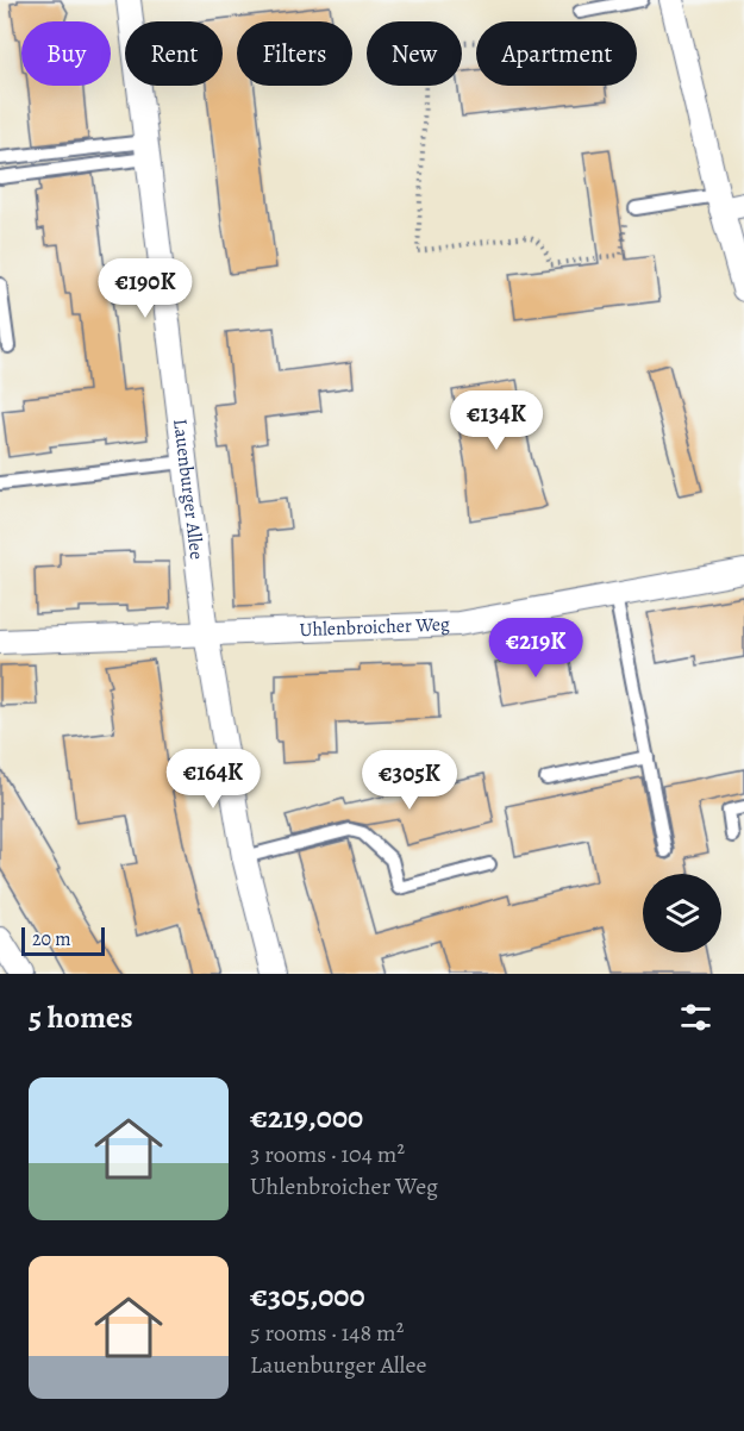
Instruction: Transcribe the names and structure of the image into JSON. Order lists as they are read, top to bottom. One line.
{"streets":{"street":["Lauenburger Allee","Uhlenbroicher Weg"]},"crossings":[["Lauenburger Allee","Uhlenbroicher Weg"]],"scale_bar":"20 m","page":{"chip":["Buy","Rent","Filters","New","Apartment"],"price":["€190K","€134K","€219K","€164K","€305K"],"scale":"20 m","heading":"5 homes","list":[{"name":"€219,000","note":"3 rooms · 104 m² · Uhlenbroicher Weg"},{"name":"€305,000","note":"5 rooms · 148 m² · Lauenburger Allee"}]}}
